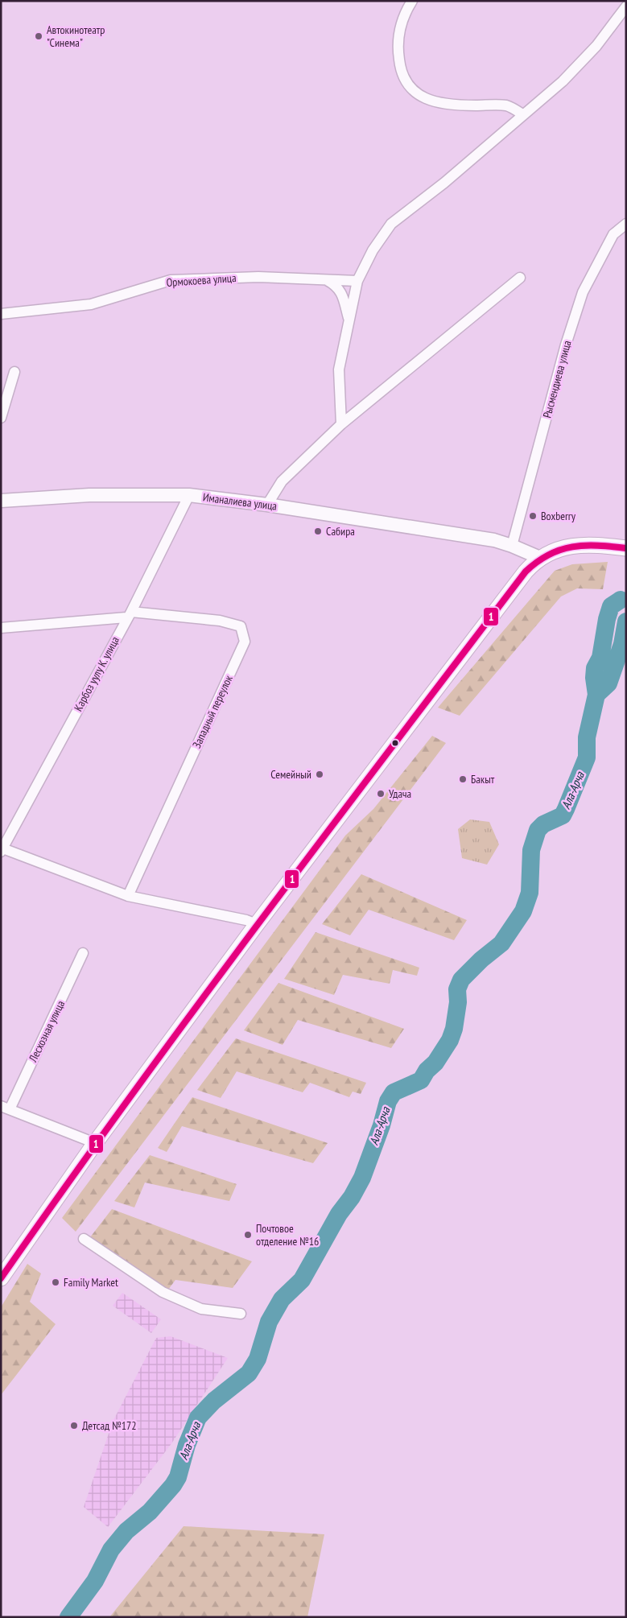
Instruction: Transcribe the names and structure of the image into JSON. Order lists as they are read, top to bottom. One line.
{"streets":{"street":["Ормокоева улица","Рысмендиева улица","Иманалиева улица","Карбоз уулу К. улица","Западный переулок","Лесхозная улица"]},"crossings":[["Рысмендиева улица","Иманалиева улица"],["Иманалиева улица","Карбоз уулу К. улица"],["Карбоз уулу К. улица","Западный переулок"]],"water":["Ала-Арча"],"places":["Автокинотеатр \"Синема\"","Boxberry","Сабира","Семейный","Бакыт","Удача","Почтовое отделение №16","Family Market","Детсад №172"],"lines":["transit line 1"]}
